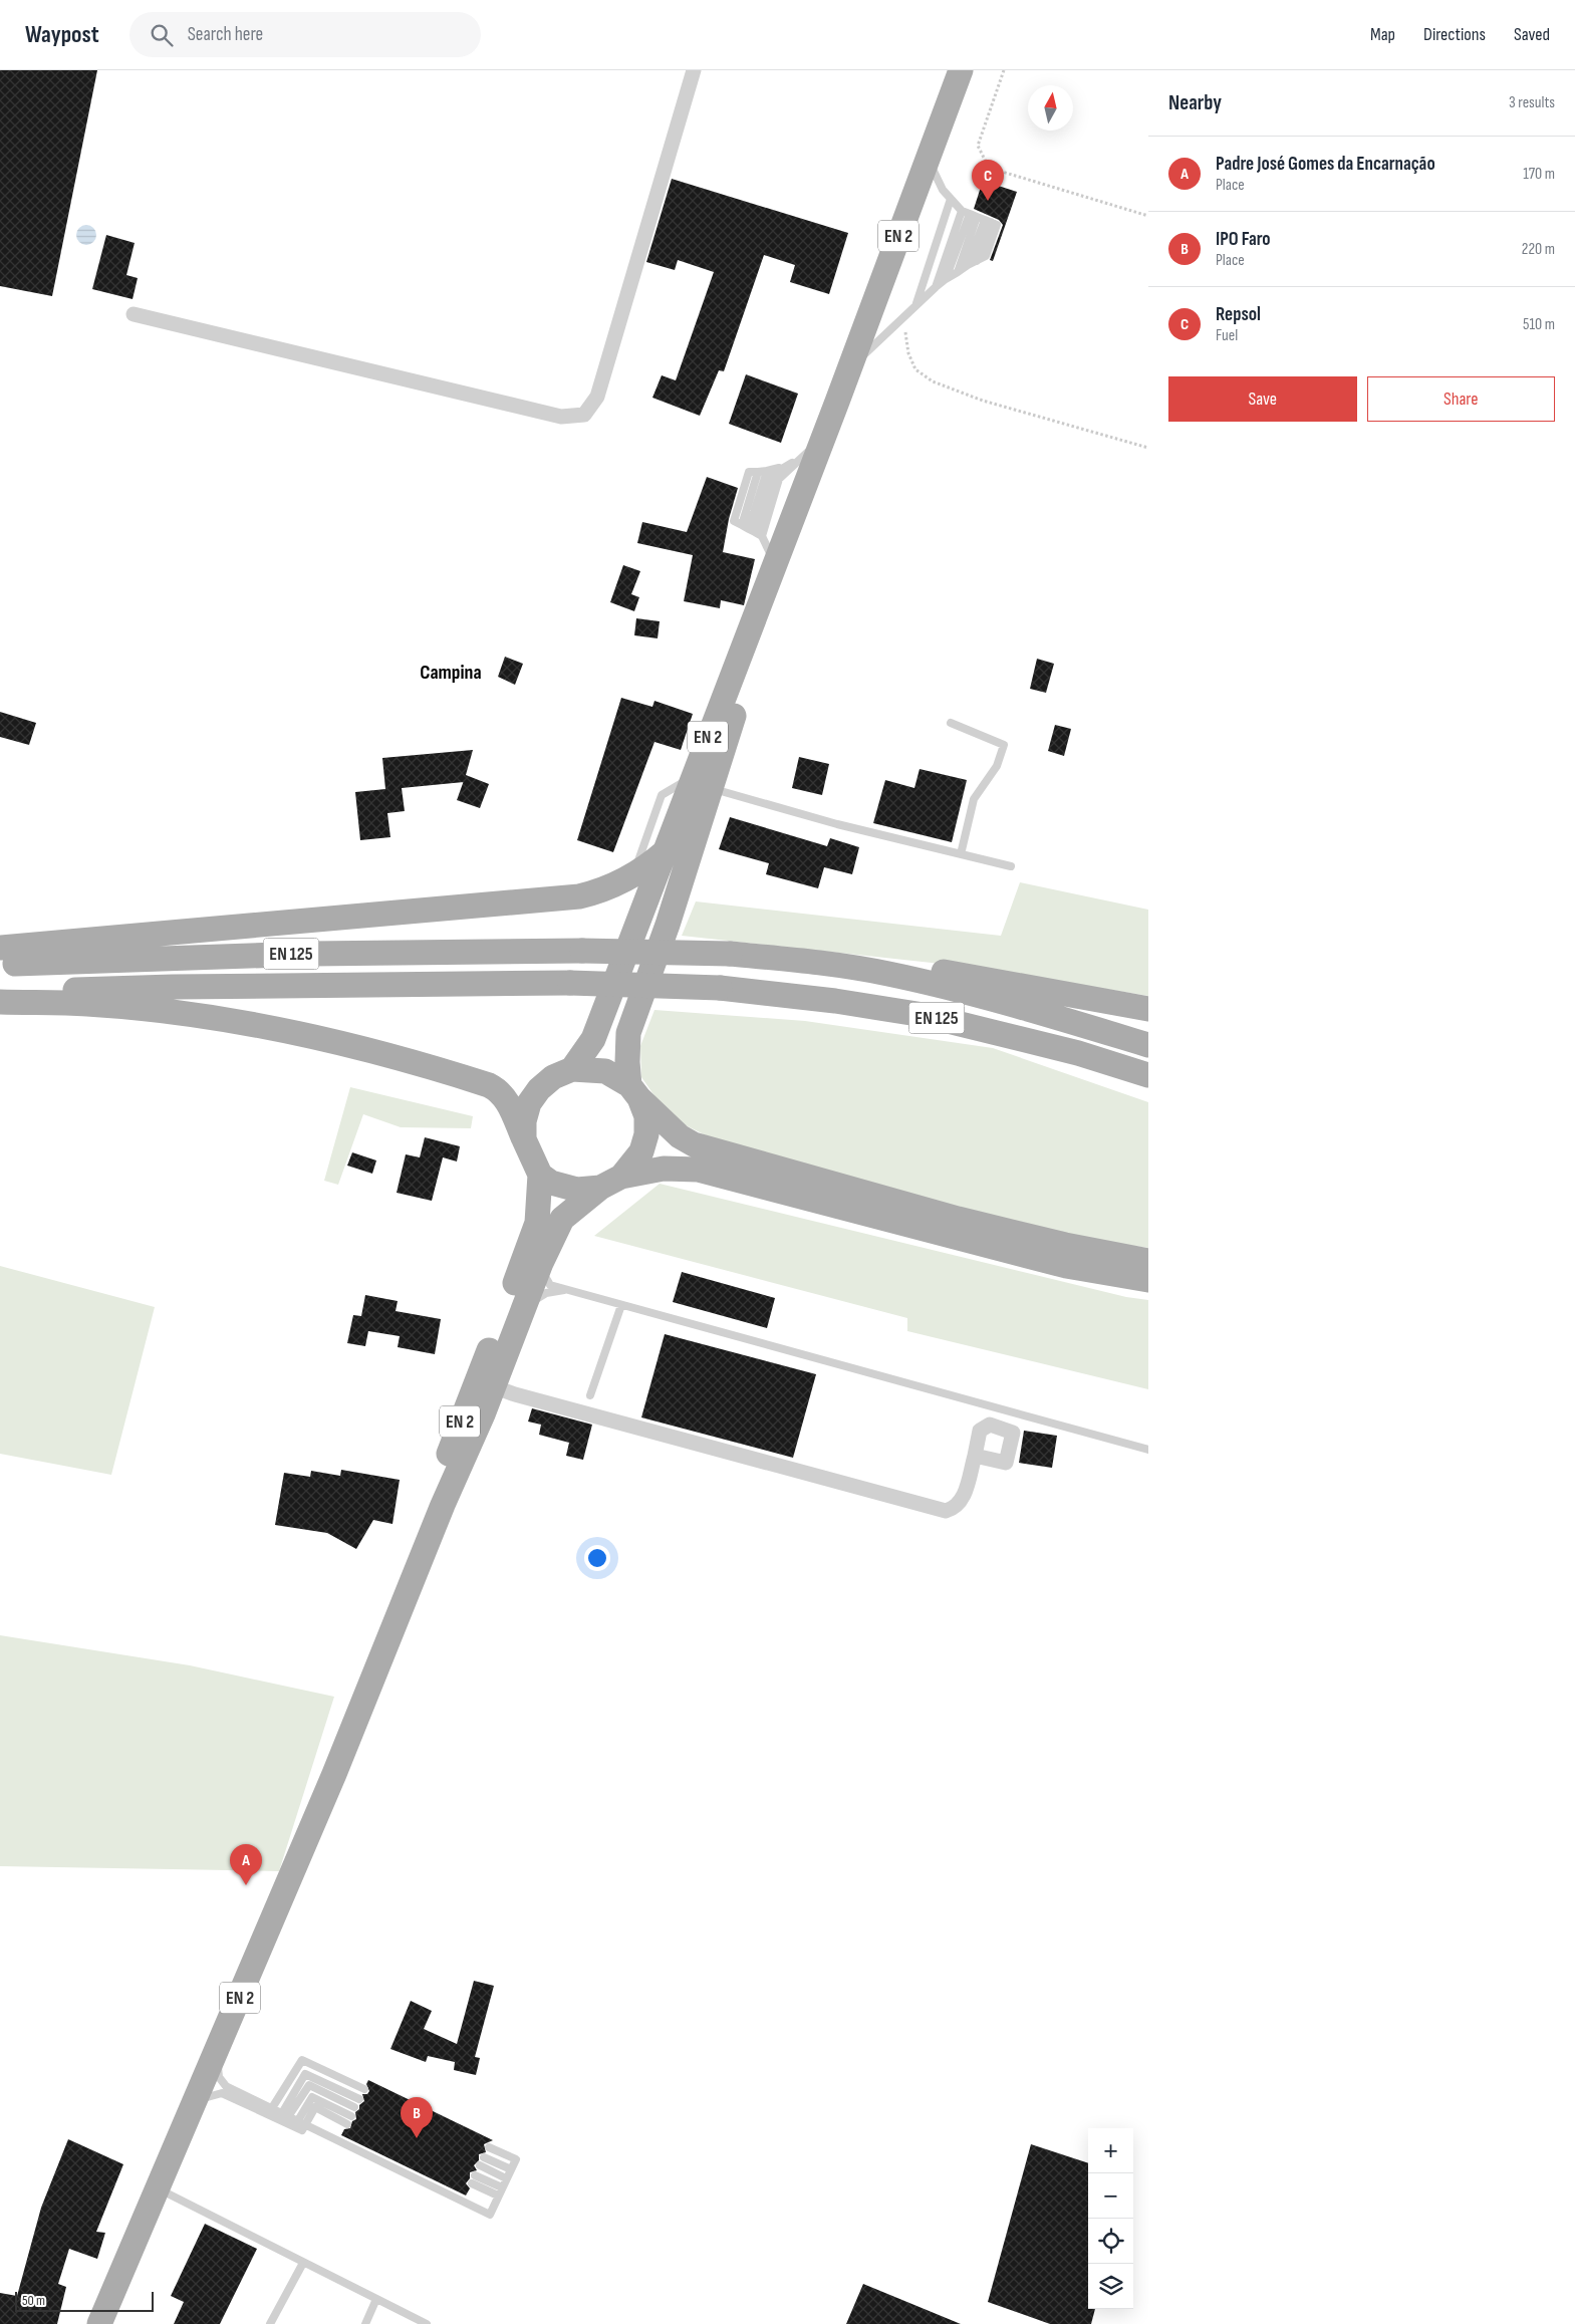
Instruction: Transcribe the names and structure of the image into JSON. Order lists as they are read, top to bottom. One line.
{"streets":{"main road":["EN 2","EN 125"]},"districts":["Campina"],"scale_bar":"50 m","north":"top","page":{"header":"Waypost","search":"Search here","nav":["Map","Directions","Saved"],"heading":["Nearby","3 results"],"list":[{"mark":"A","name":"Padre José Gomes da Encarnação","note":"Place","value":"170 m"},{"mark":"B","name":"IPO Faro","note":"Place","value":"220 m"},{"mark":"C","name":"Repsol","note":"Fuel","value":"510 m"}],"pins":["C","A","B"],"buttons":["Save","Share"],"map_buttons":["+","−"],"scale":"50 m"}}
